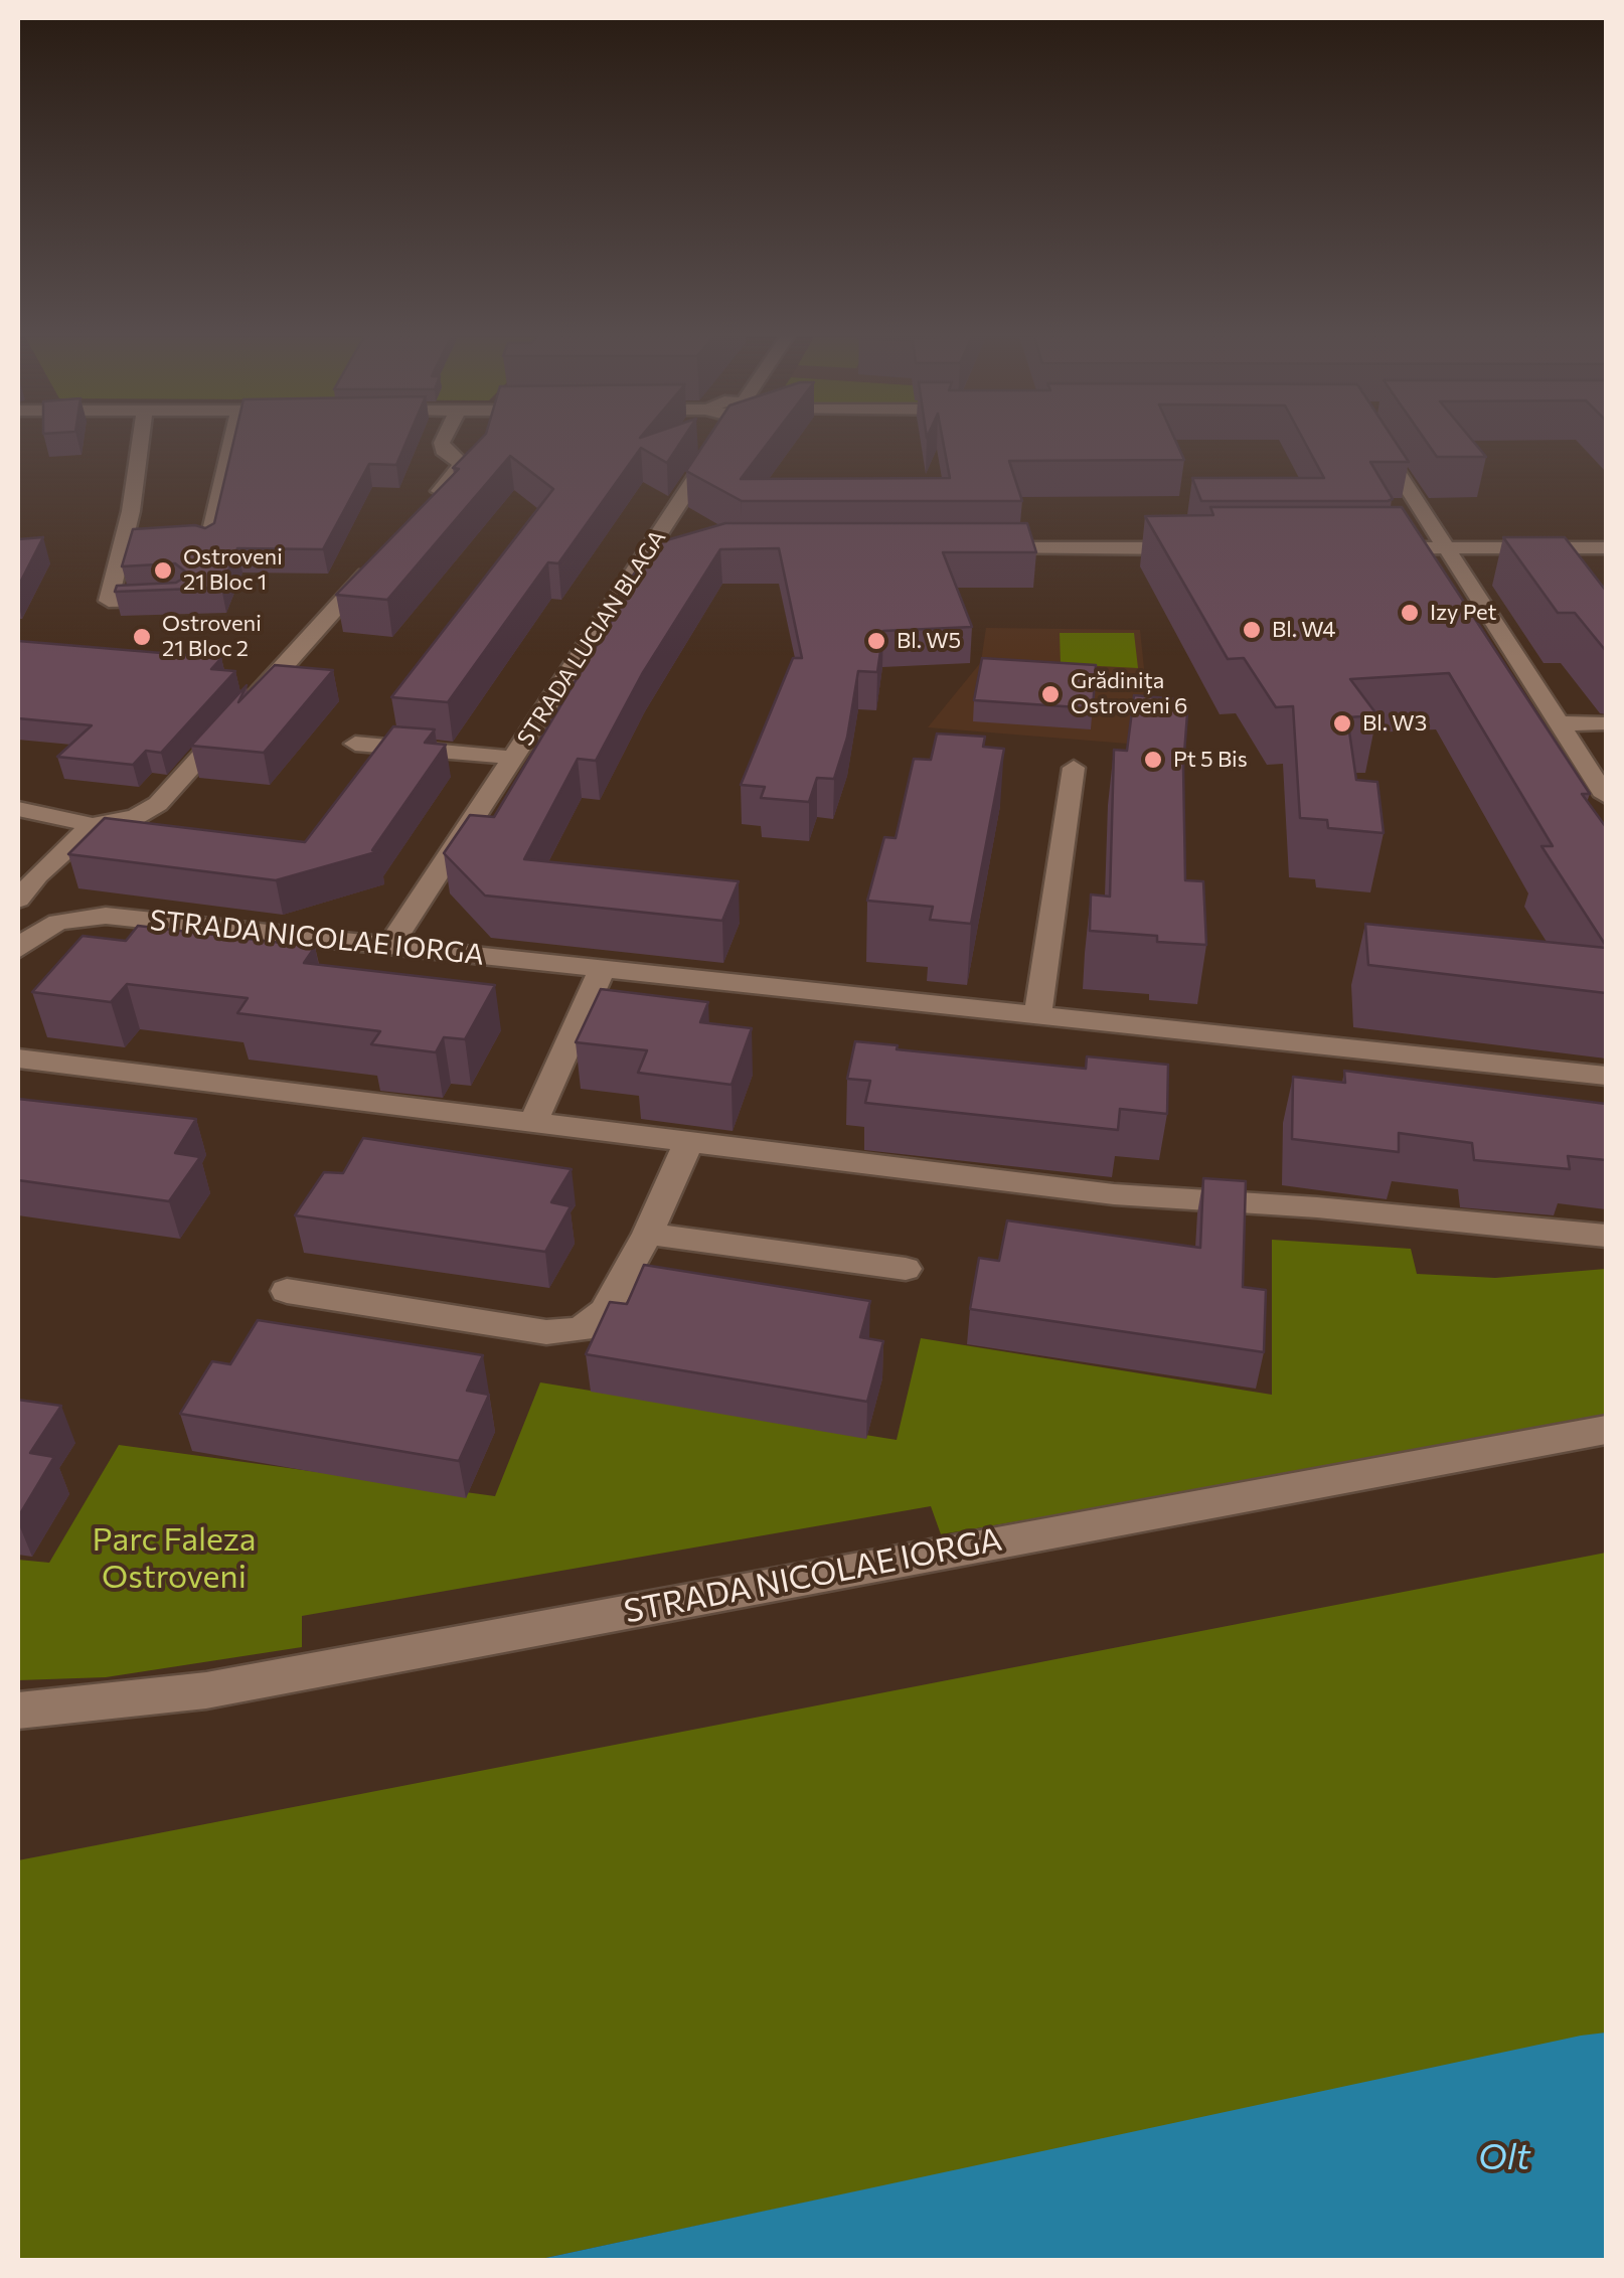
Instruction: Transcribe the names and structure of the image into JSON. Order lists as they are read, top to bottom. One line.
{"streets":{"street":["STRADA LUCIAN BLAGA","STRADA NICOLAE IORGA"]},"crossings":[["STRADA LUCIAN BLAGA","STRADA NICOLAE IORGA"]],"water":["Olt"],"parks":["Parc Faleza Ostroveni"],"places":["Ostroveni 21 Bloc 1","Izy Pet","Bl. W4","Ostroveni 21 Bloc 2","Bl. W5","Grădinița Ostroveni 6","Bl. W3","Pt 5 Bis"]}
